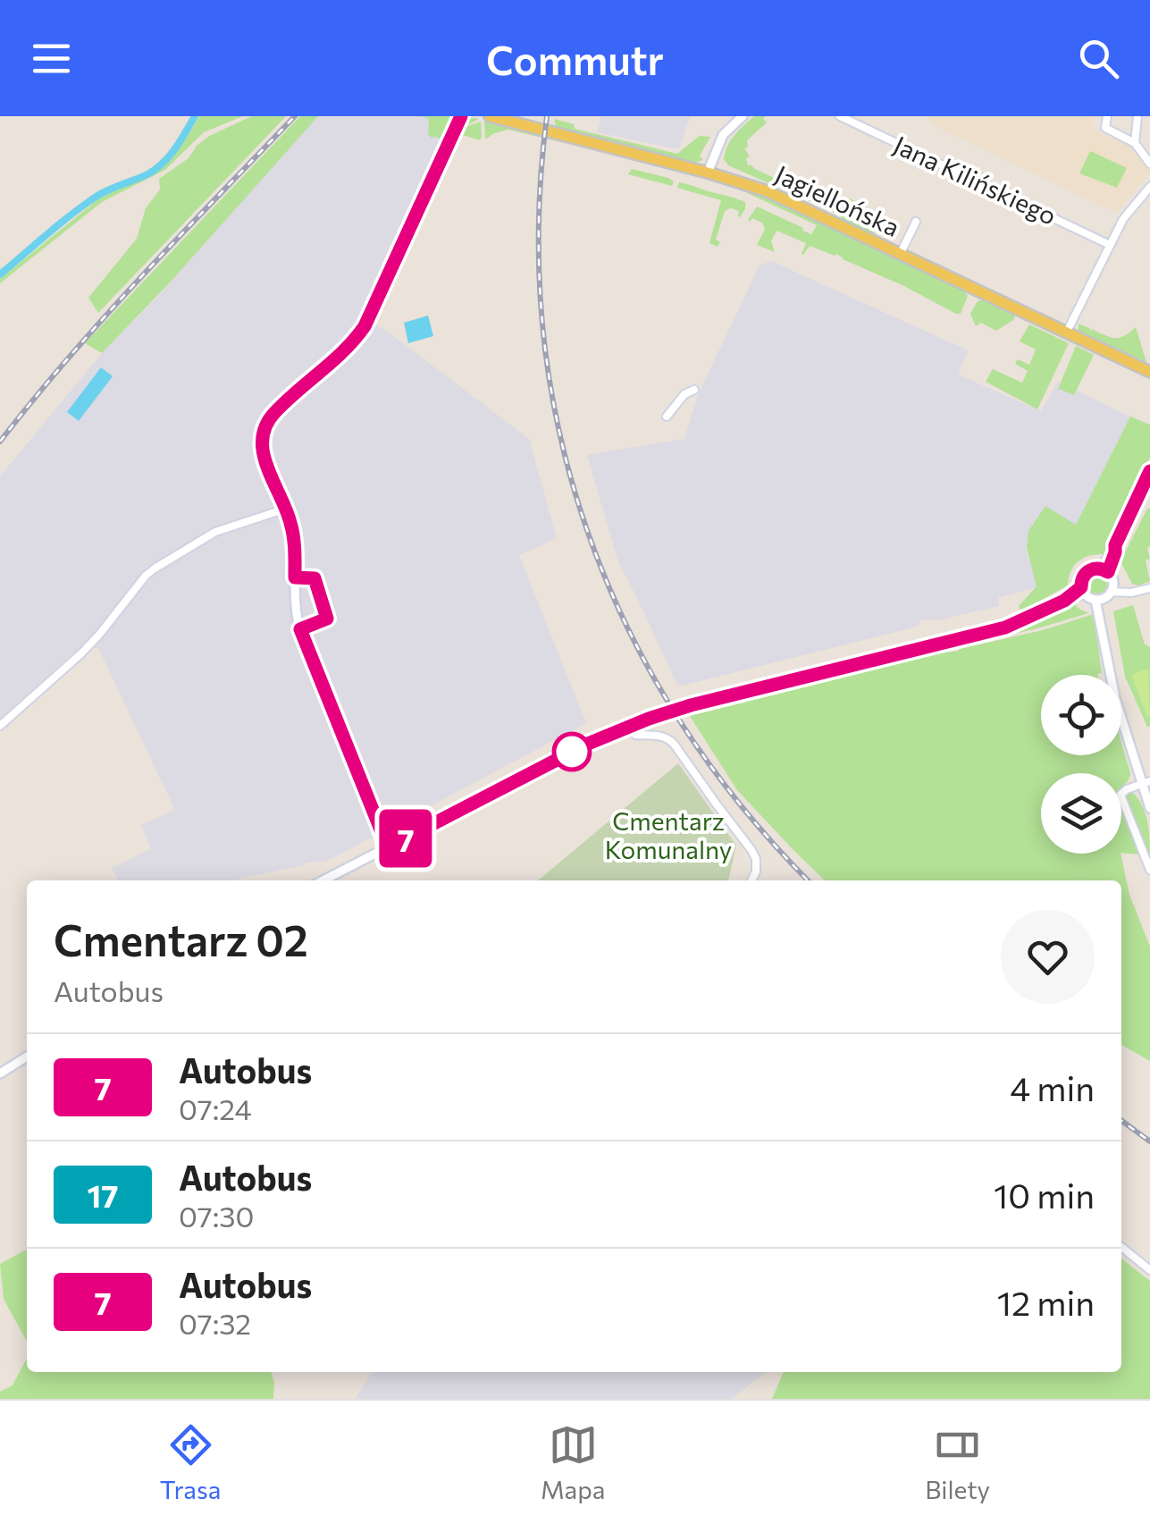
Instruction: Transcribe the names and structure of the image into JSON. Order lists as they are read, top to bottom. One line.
{"streets":{"main road":["Jagiellońska"],"street":["Jana Kilińskiego"]},"parks":["Cmentarz Komunalny"],"lines":["bus line 7"],"page":{"header":"Commutr","on_map":"7","heading":["Cmentarz 02","Autobus"],"list":[{"mark":"7","name":"Autobus","note":"07:24","value":"4 min"},{"mark":"17","name":"Autobus","note":"07:30","value":"10 min"},{"mark":"7","name":"Autobus","note":"07:32","value":"12 min"}],"tabs":["Trasa","Mapa","Bilety"]}}
